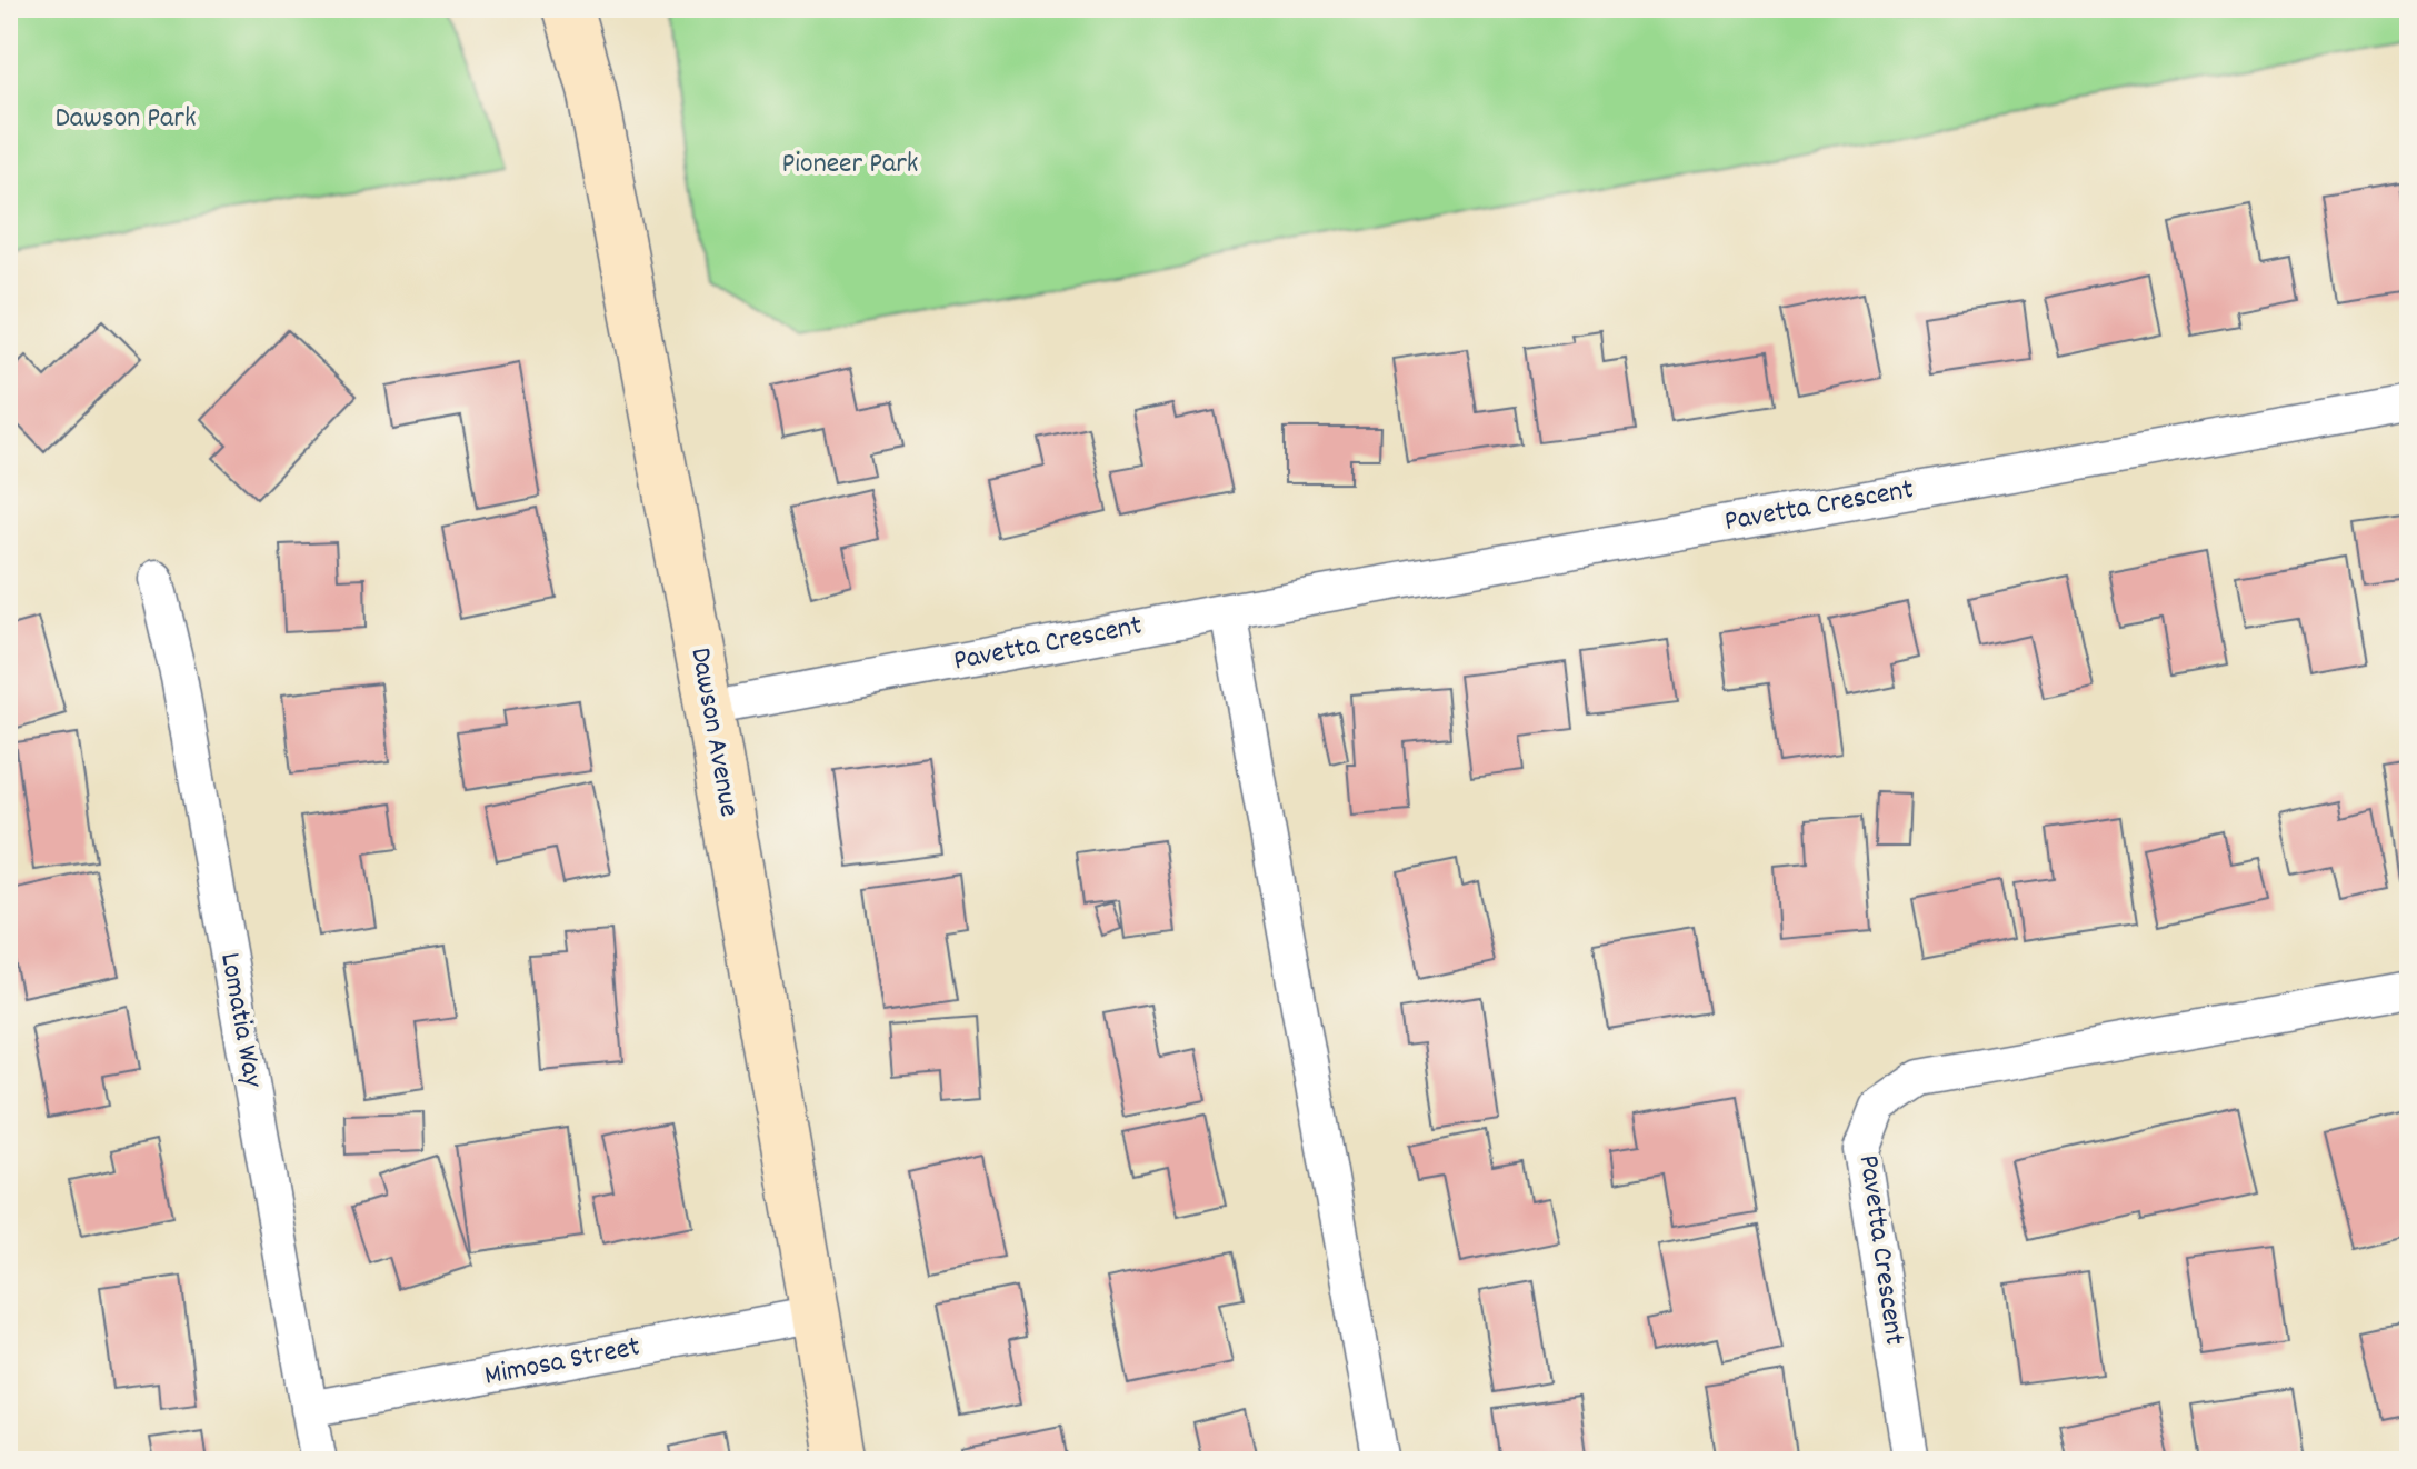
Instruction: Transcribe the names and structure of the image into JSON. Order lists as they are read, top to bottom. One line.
{"streets":{"main road":["Dawson Avenue"],"street":["Pavetta Crescent","Lomatia Way","Mimosa Street"]},"crossings":[["Pavetta Crescent","Dawson Avenue"],["Dawson Avenue","Mimosa Street"],["Lomatia Way","Mimosa Street"]],"parks":["Dawson Park","Pioneer Park"]}
